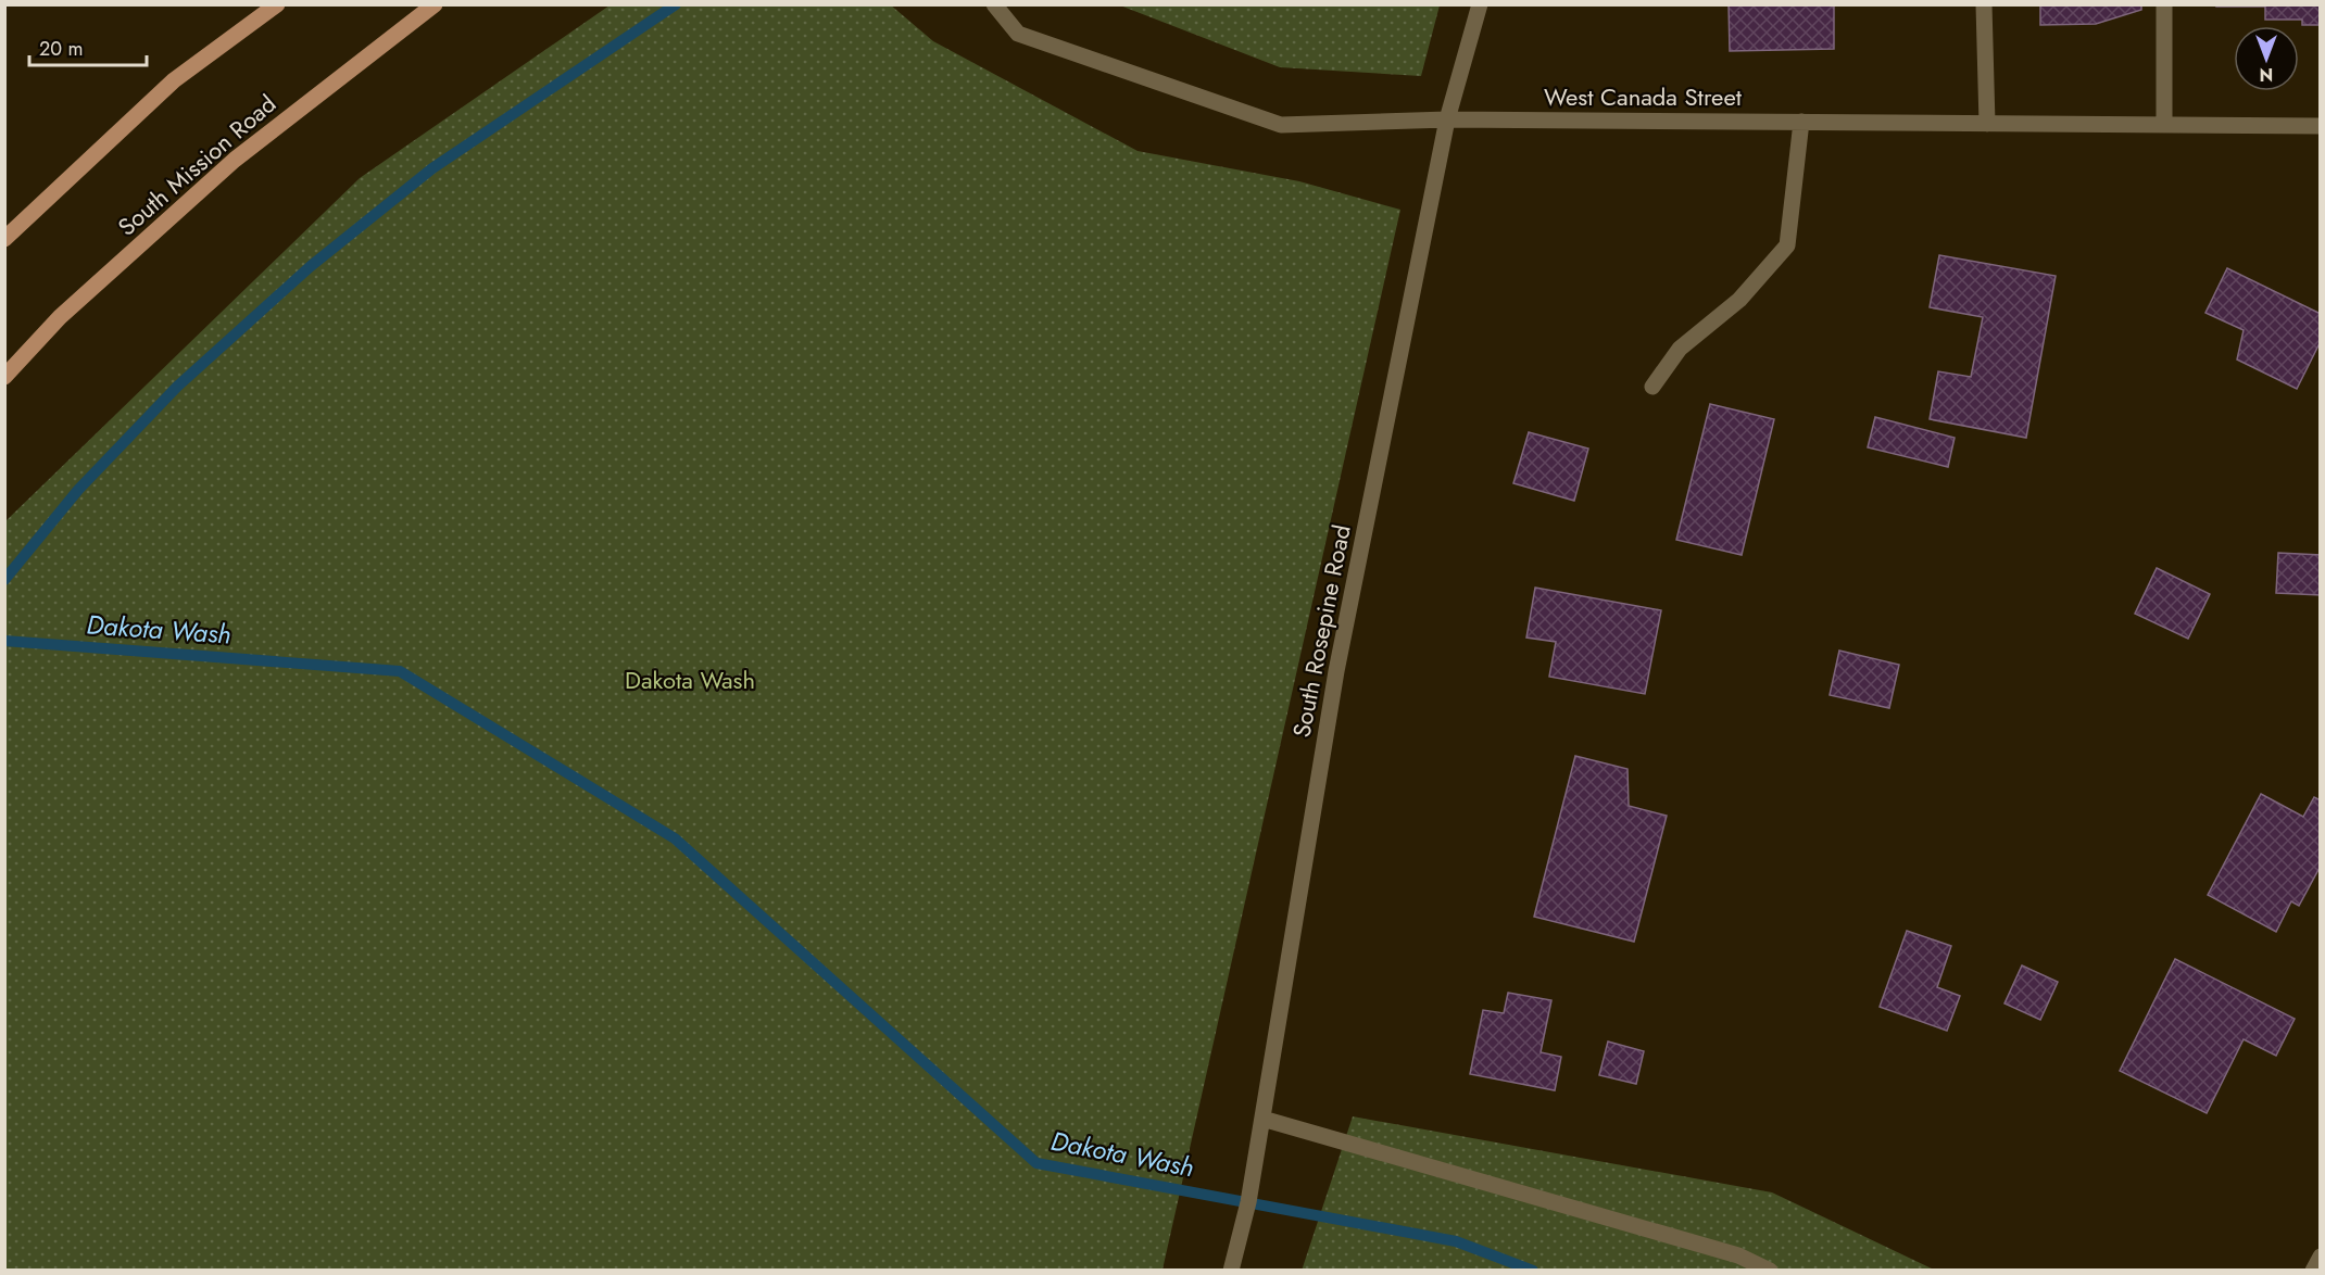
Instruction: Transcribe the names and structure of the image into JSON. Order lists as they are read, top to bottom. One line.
{"streets":{"main road":["South Mission Road"],"street":["West Canada Street","South Rosepine Road"]},"crossings":[["West Canada Street","South Rosepine Road"]],"water":["Dakota Wash"],"parks":["Dakota Wash"],"scale_bar":"20 m","north":"bottom"}
